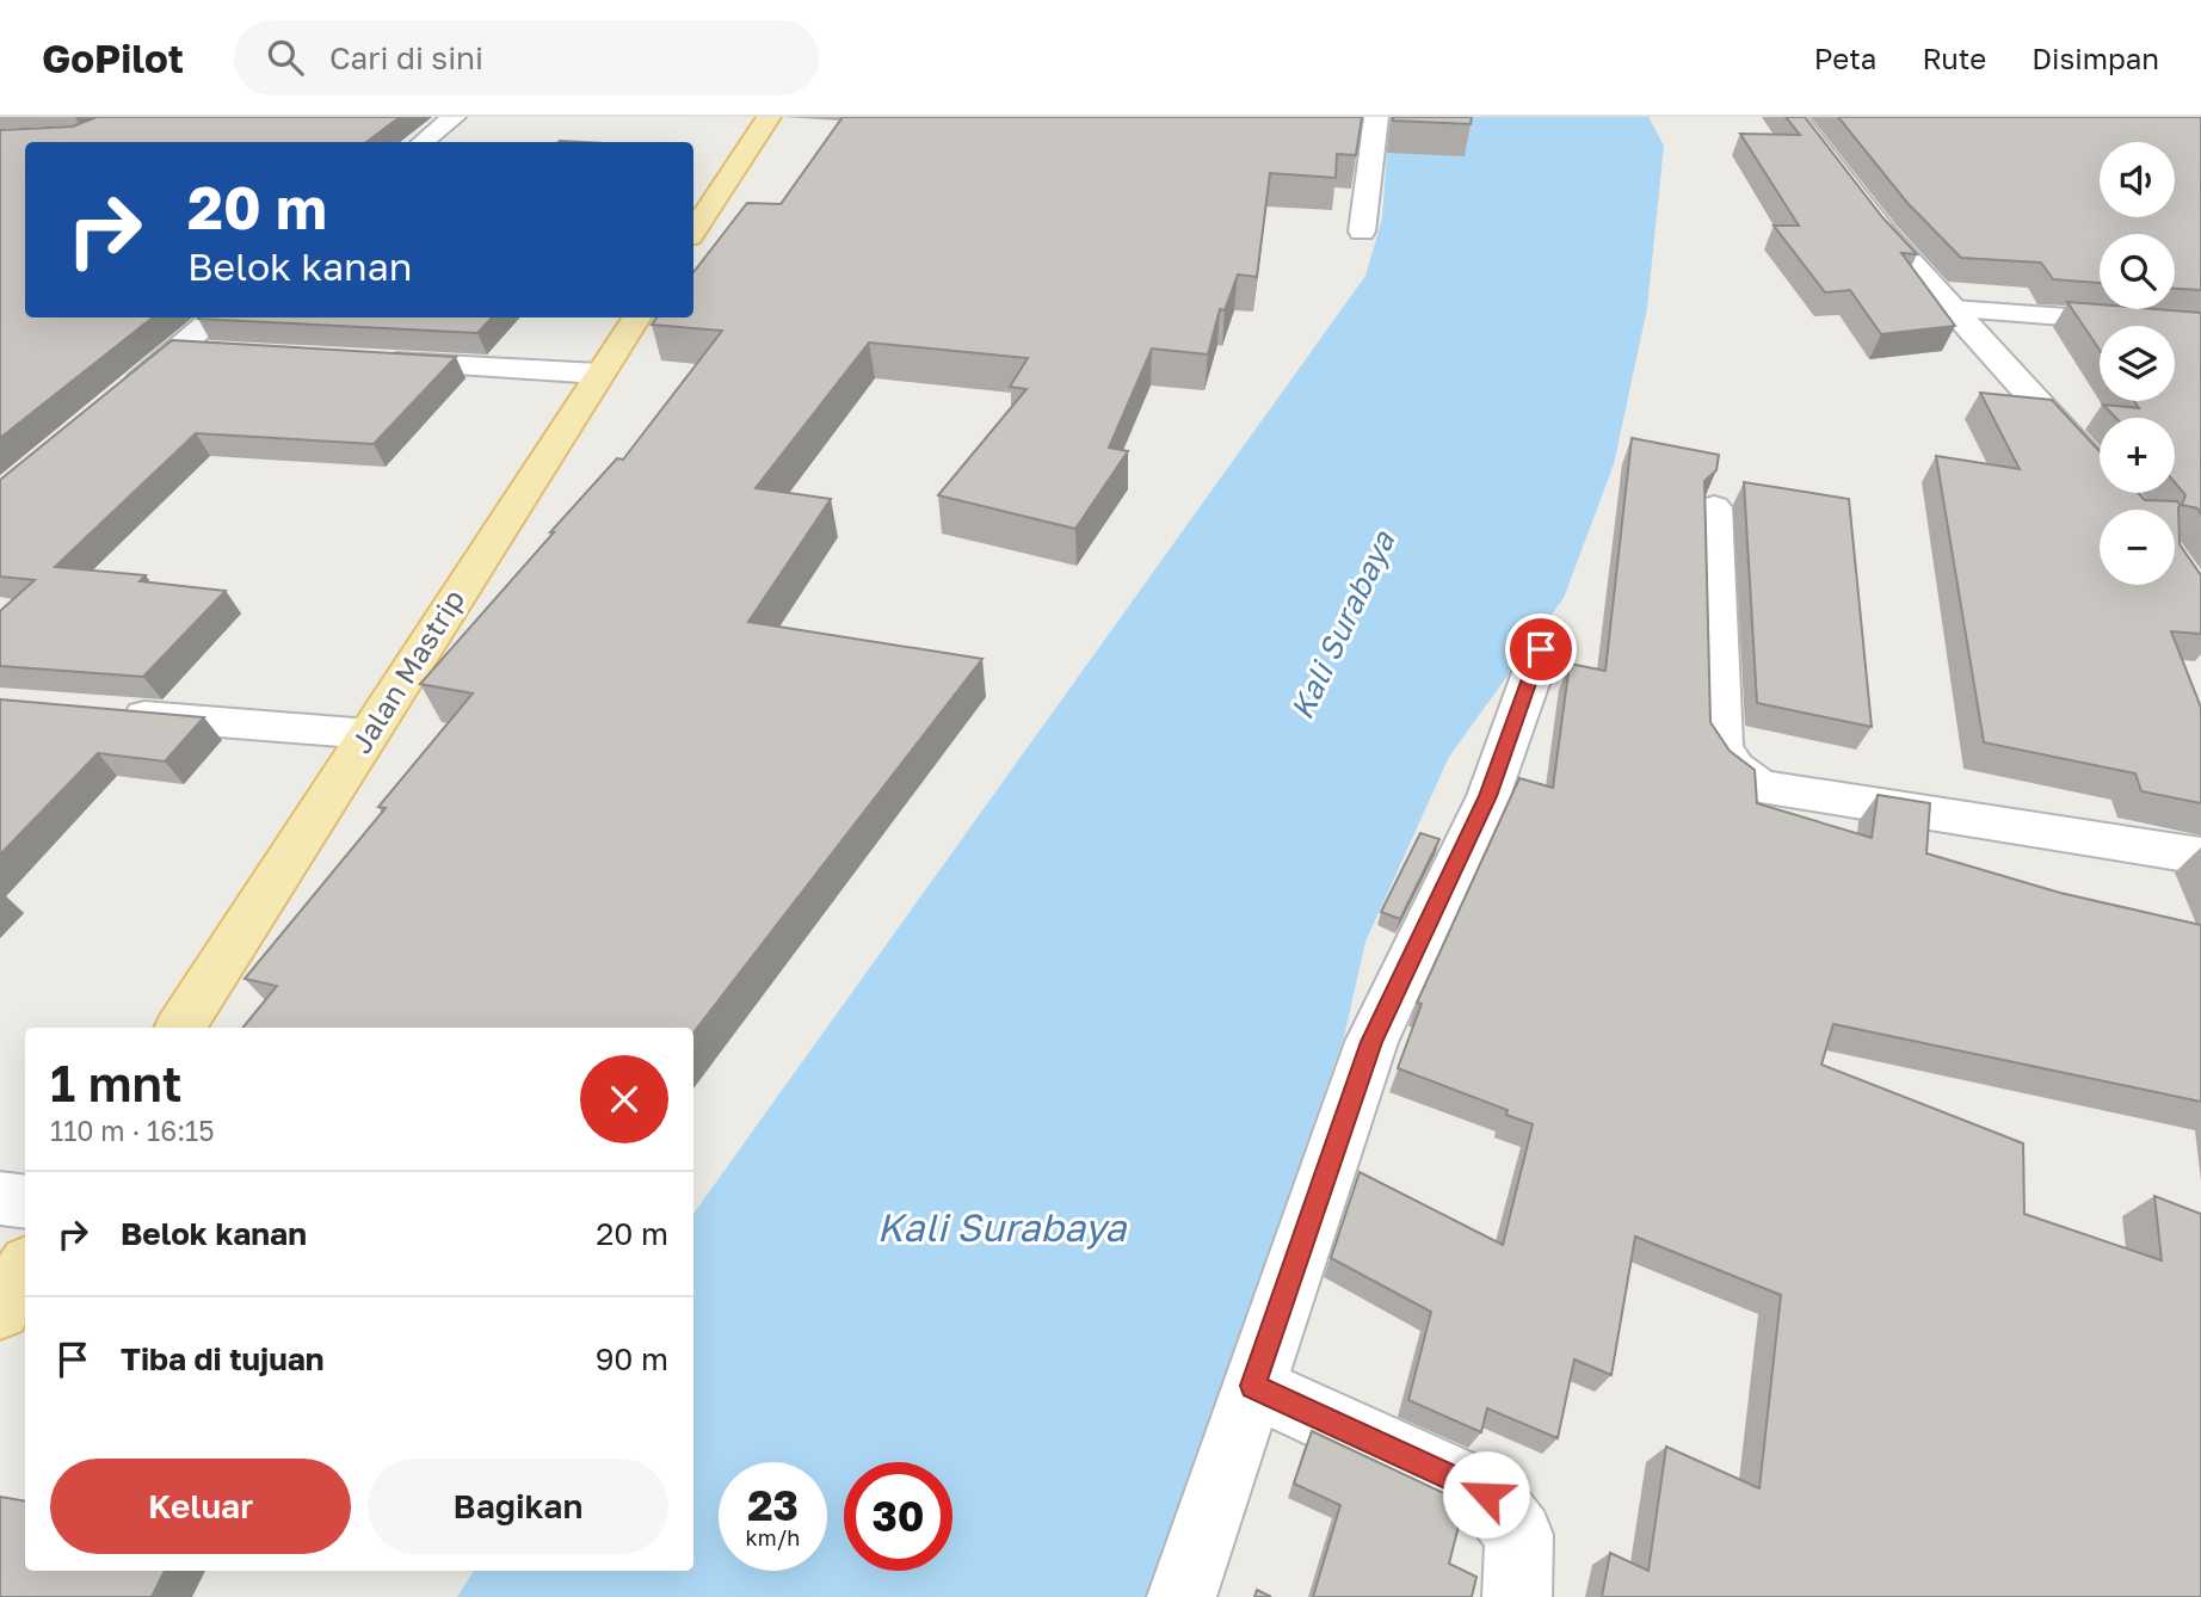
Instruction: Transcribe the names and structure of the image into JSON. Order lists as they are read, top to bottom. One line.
{"streets":{"main road":["Jalan Mastrip"]},"water":["Kali Surabaya"],"page":{"header":"GoPilot","search":"Cari di sini","nav":["Peta","Rute","Disimpan"],"map_buttons":["+","−"],"turn":["20 m","Belok kanan"],"heading":["1 mnt","110 m · 16:15"],"list":[{"name":"Belok kanan","value":"20 m"},{"name":"Tiba di tujuan","value":"90 m"}],"buttons":["Keluar","Bagikan"],"speed":"23 km/h","limit":"30"}}
